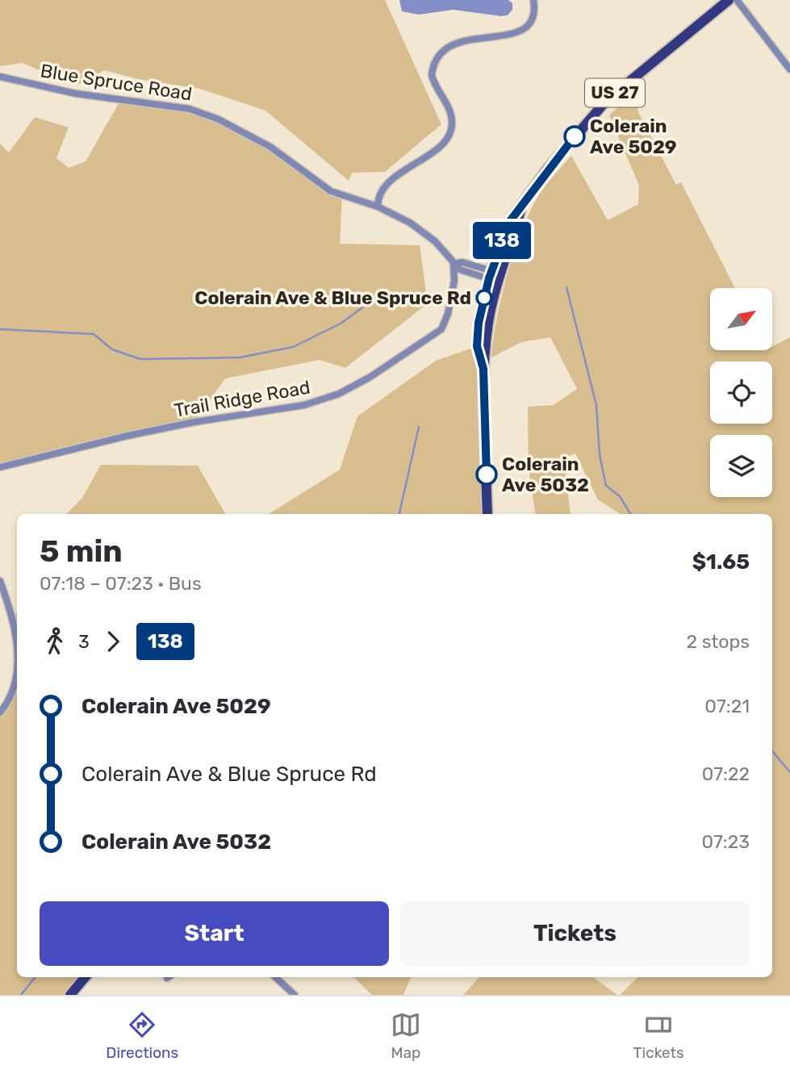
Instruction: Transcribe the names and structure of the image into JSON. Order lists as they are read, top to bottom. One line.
{"streets":{"main road":["US 27"],"street":["Blue Spruce Road","Trail Ridge Road"]},"crossings":[["Blue Spruce Road","US 27"],["Blue Spruce Road","Trail Ridge Road"]],"places":["Colerain Ave 5029","Colerain Ave & Blue Spruce Rd","Colerain Ave 5032"],"lines":["bus line 138"],"north":"top right","page":{"on_map":"138","heading":["5 min","07:18 – 07:23 · Bus","$1.65"],"legs":["3","138","2 stops"],"list":[{"name":"Colerain Ave 5029","value":"07:21"},{"name":"Colerain Ave & Blue Spruce Rd","value":"07:22"},{"name":"Colerain Ave 5032","value":"07:23"}],"buttons":["Start","Tickets"],"tabs":["Directions","Map","Tickets"]}}
